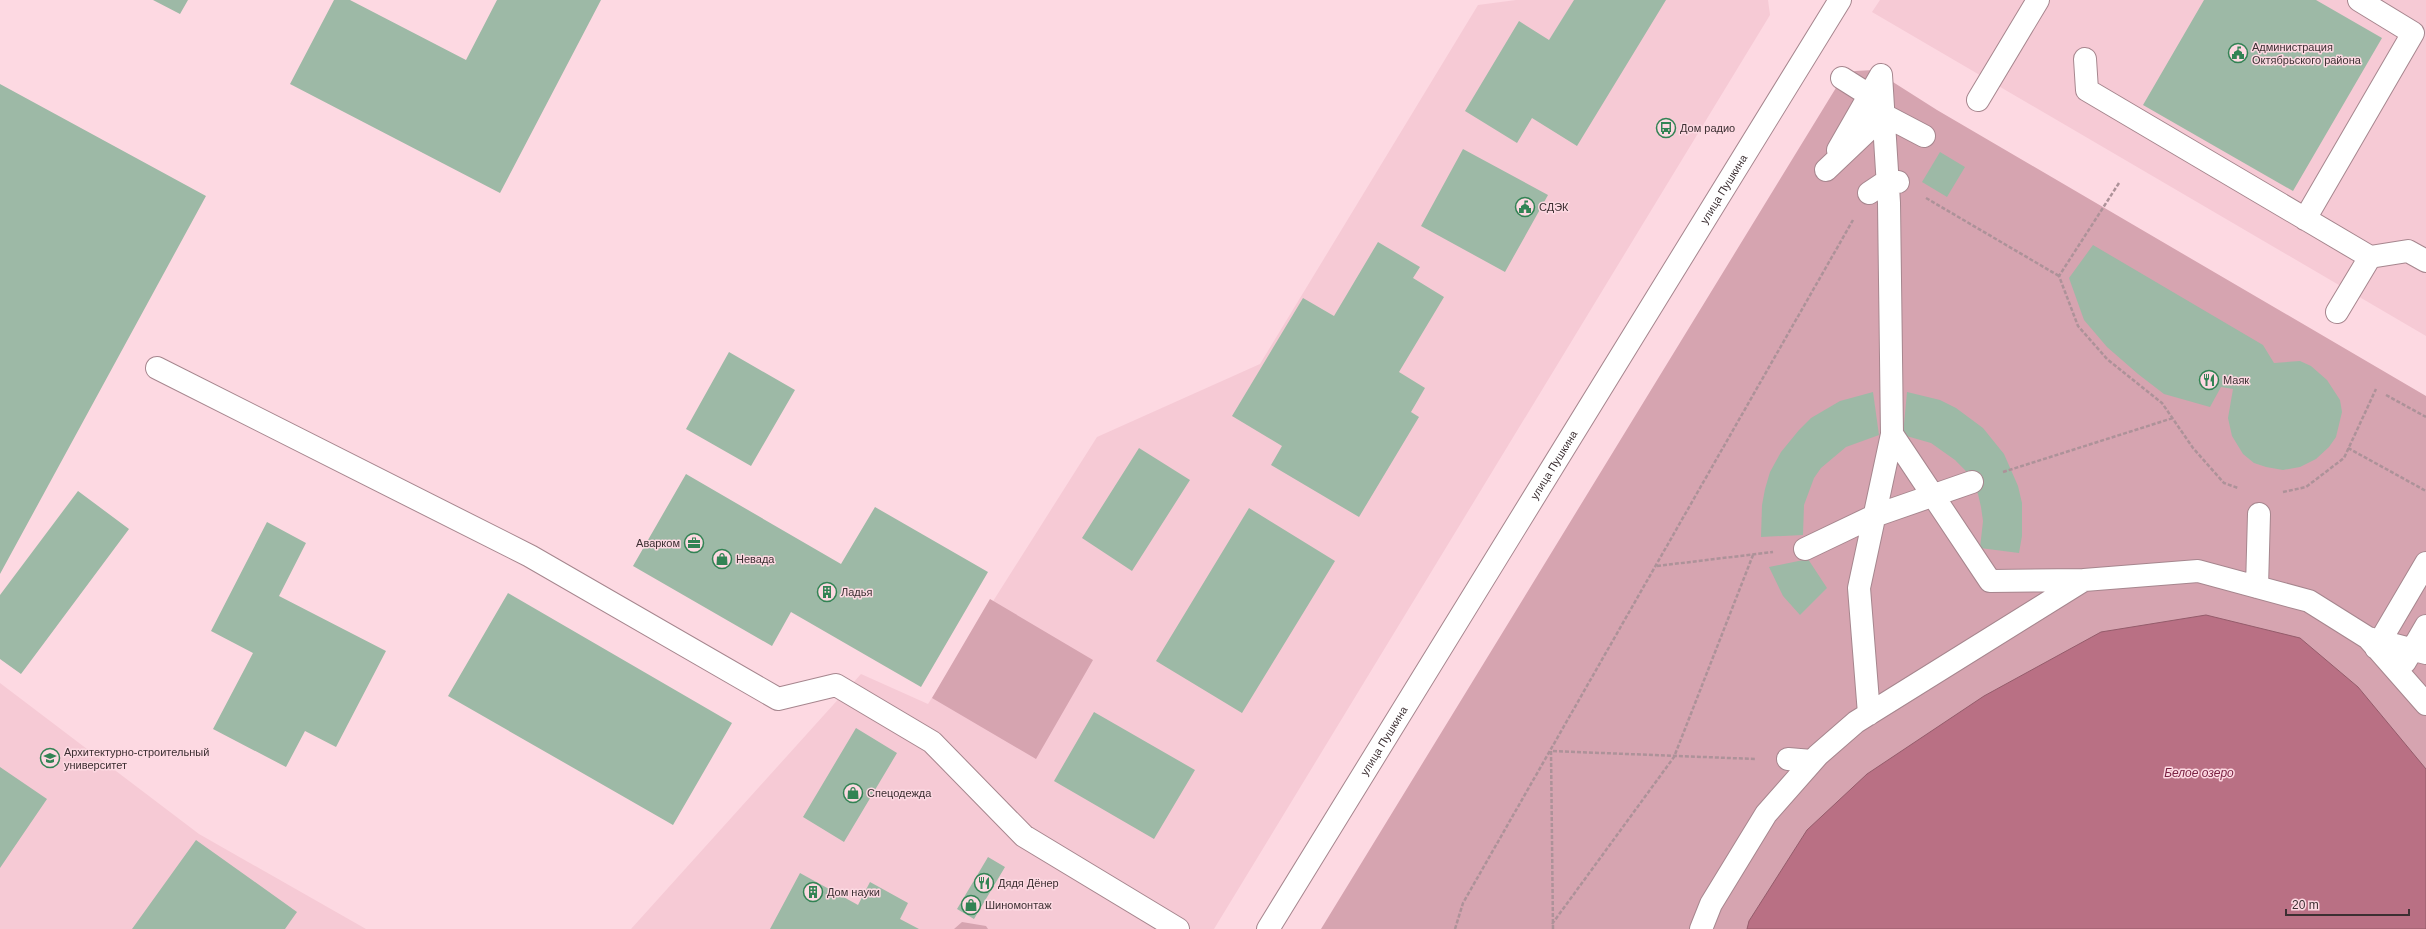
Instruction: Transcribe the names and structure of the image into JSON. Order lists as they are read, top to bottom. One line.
{"streets":{"street":["улица Пушкина"]},"water":["Белое озеро"],"places":{"public building":["Администрация Октябрьского района","СДЭК"],"bus stop":["Дом радио"],"restaurant":["Маяк","Дядя Дёнер"],"office":["Аварком"],"shop":["Невада","Спецодежда","Шиномонтаж"],"building":["Ладья","Дом науки"],"school or university":["Архитектурно-строительный университет"]},"scale_bar":"20 m"}
